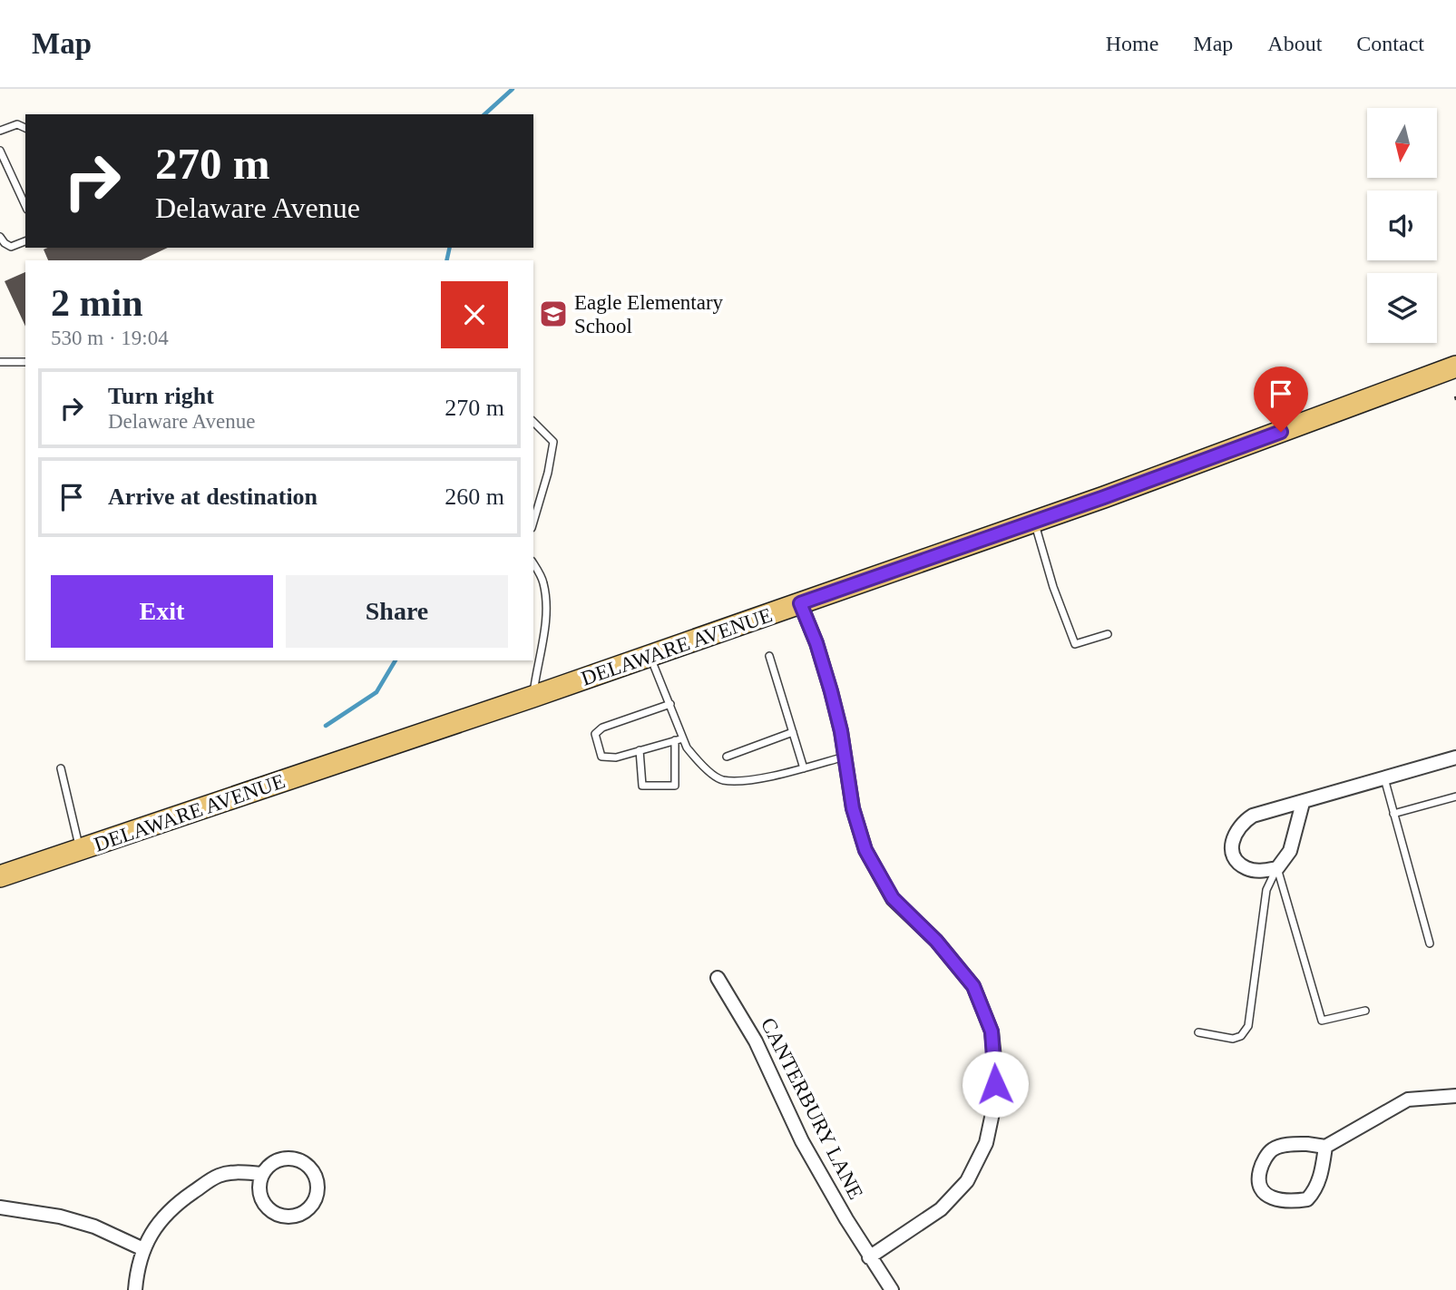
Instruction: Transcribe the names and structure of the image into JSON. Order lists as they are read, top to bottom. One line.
{"streets":{"main road":["DELAWARE AVENUE"],"street":["CANTERBURY LANE"]},"places":{"school or university":["Eagle Elementary School"]},"north":"bottom","page":{"header":"Map","nav":["Home","Map","About","Contact"],"turn":["270 m","Delaware Avenue"],"heading":["2 min","530 m · 19:04"],"list":[{"name":"Turn right","note":"Delaware Avenue","value":"270 m"},{"name":"Arrive at destination","value":"260 m"}],"buttons":["Exit","Share"]}}
